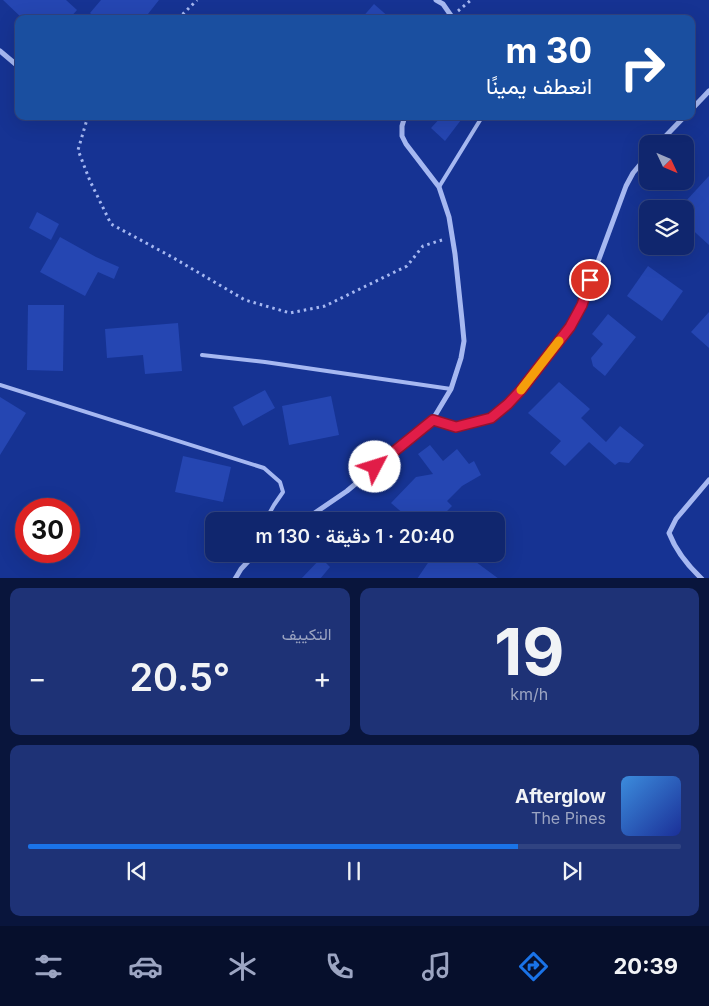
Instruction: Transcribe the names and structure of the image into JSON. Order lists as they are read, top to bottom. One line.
{"north":"bottom right","page":{"turn":["30 m","انعطف يمينًا"],"limit":"30","trip":"20:40 · 1 دقيقة · 130 m","tile":[["19","km/h"],"التكييف"],"heat":["−","20.5°","+"],"song":["Afterglow","The Pines"],"tabs":"20:39"}}
